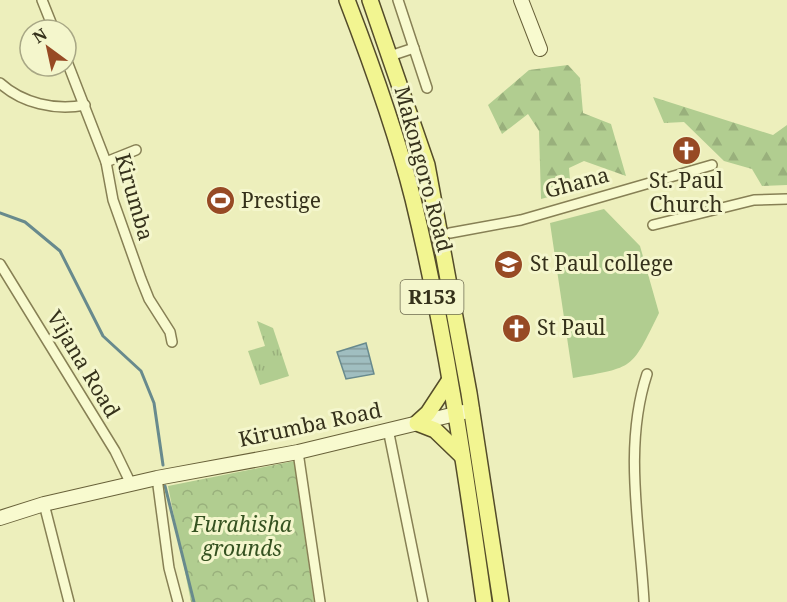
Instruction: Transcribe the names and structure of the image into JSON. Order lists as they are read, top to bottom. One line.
{"streets":{"main road":["Makongoro Road","R153","Kirumba Road"],"street":["Ghana","Kirumba","Vijana Road"]},"crossings":[["Makongoro Road","Kirumba Road"],["Vijana Road","Kirumba Road"]],"parks":["Furahisha grounds"],"places":{"church":["St. Paul Church","St Paul"],"sports":["Prestige"],"school or university":["St Paul college"]},"north":"top left"}
